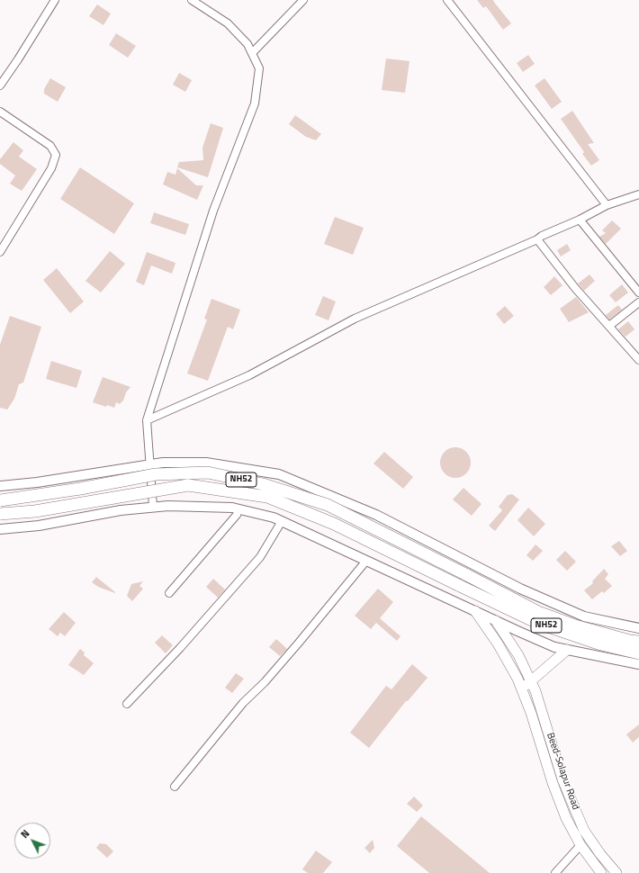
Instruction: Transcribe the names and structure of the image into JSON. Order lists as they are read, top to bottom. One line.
{"streets":{"highway":["NH52"],"main road":["Beed-Solapur Road"]},"north":"top left"}
